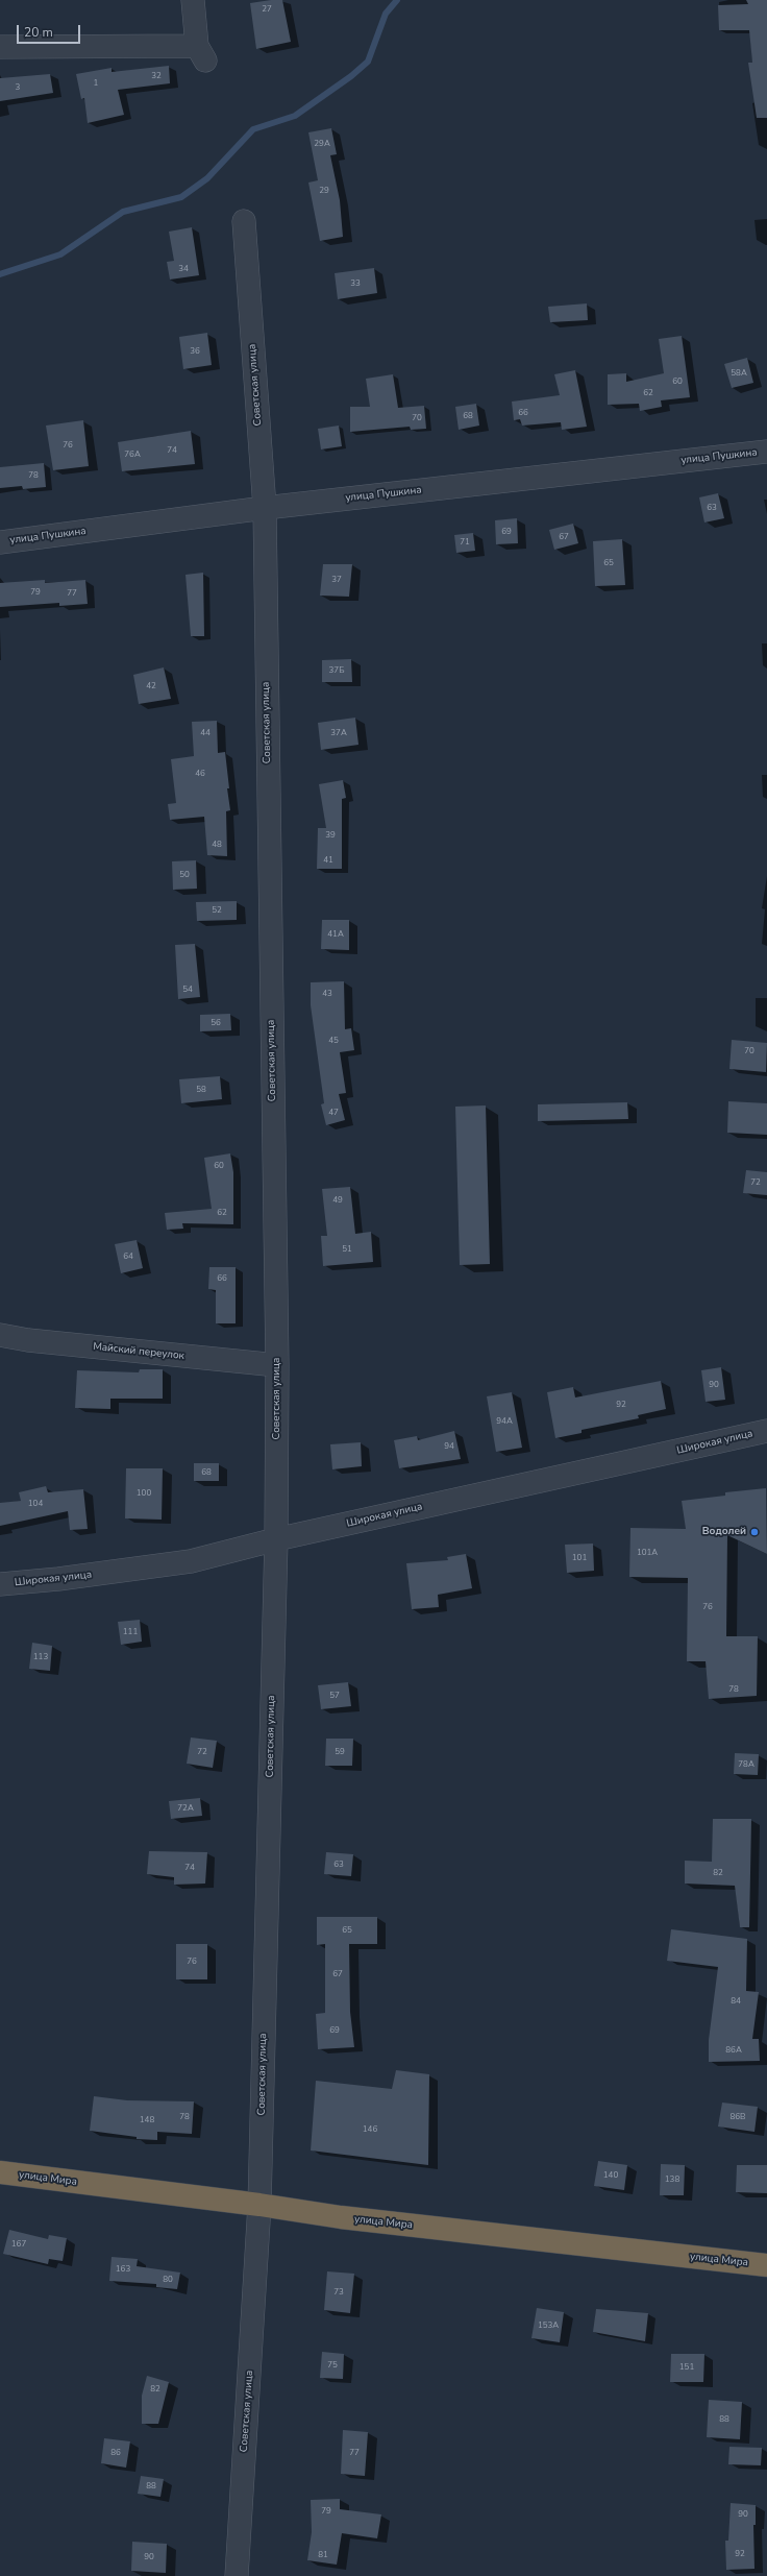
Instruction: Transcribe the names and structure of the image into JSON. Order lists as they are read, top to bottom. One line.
{"streets":{"highway":["улица Мира"],"street":["Советская улица","улица Пушкина","Майский переулок","Широкая улица"]},"crossings":[["Советская улица","улица Пушкина"],["Советская улица","Майский переулок"],["Советская улица","Широкая улица"],["Советская улица","улица Мира"]],"places":["Водолей"],"house_numbers":["27","32","1","3","29А","29","34","33","36","58А","60","62","66","68","70","76","74","76А","78","63","69","67","71","65","37","79","77","37Б","42","44","37А","46","39","48","41","50","52","41А","54","43","56","45","70","58","47","60","72","49","62","51","64","66","90","92","94А","94","68","100","104","101А","101","76","111","113","78","57","72","59","78А","72А","63","74","82","65","76","67","84","69","86А","78","86В","148","146","140","138","167","163","80","73","153А","75","151","82","88","86","77","88","79","90","92","81","90"],"scale_bar":"20 m"}
